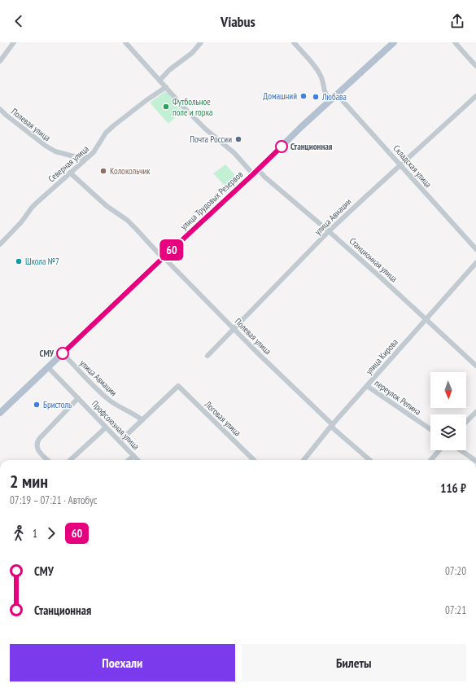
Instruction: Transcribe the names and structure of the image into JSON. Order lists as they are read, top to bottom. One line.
{"streets":{"main road":["улица Трудовых Резервов"],"street":["Полевая улица","Северная улица","Складская улица","улица Авиации","Станционная улица","улица Кирова","переулок Репина","Логовая улица","Профсоюзная улица"]},"crossings":[["Полевая улица","Северная улица"],["Полевая улица","улица Трудовых Резервов"],["Полевая улица","улица Авиации"],["Полевая улица","улица Кирова"],["Северная улица","Станционная улица"],["Складская улица","улица Трудовых Резервов"],["Складская улица","улица Авиации"],["улица Трудовых Резервов","улица Авиации"],["улица Трудовых Резервов","Станционная улица"],["улица Трудовых Резервов","Профсоюзная улица"],["улица Авиации","Станционная улица"],["улица Авиации","Логовая улица"],["Станционная улица","улица Кирова"],["улица Кирова","переулок Репина"]],"places":["Домашний","Любава","Футбольное поле и горка","Почта России","Станционная","Колокольчик","Школа №7","СМУ","Бристоль"],"lines":["bus line 60"],"north":"bottom","page":{"header":"Viabus","on_map":"60","heading":["2 мин","07:19 – 07:21 · Автобус","116 ₽"],"legs":["1","60"],"list":[{"name":"СМУ","value":"07:20"},{"name":"Станционная","value":"07:21"}],"buttons":["Поехали","Билеты"]}}
